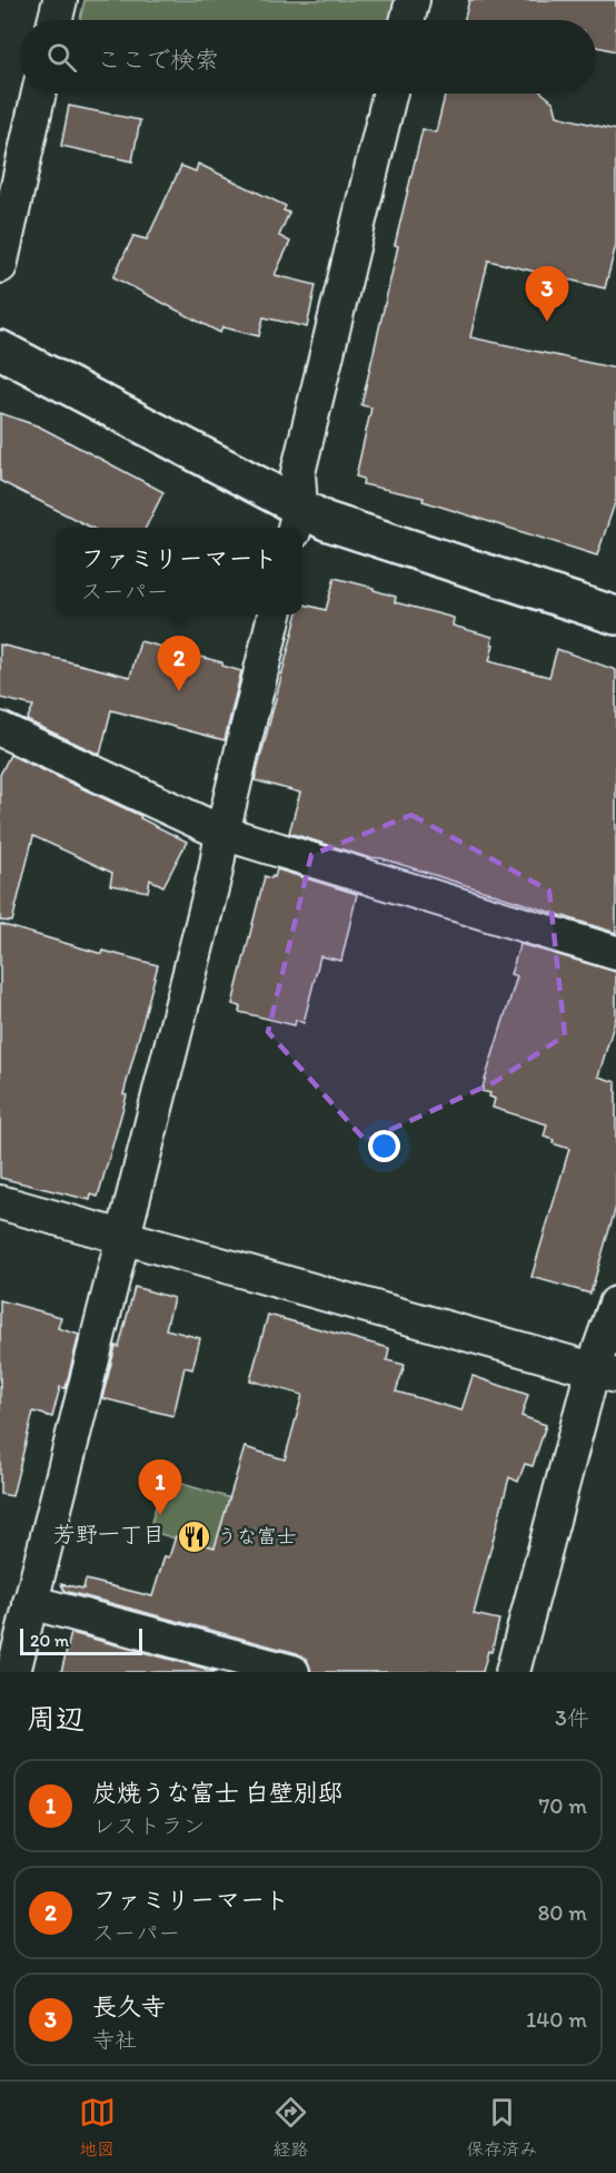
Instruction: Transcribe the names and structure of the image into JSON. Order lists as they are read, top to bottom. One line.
{"districts":["芳野一丁目"],"places":{"restaurant":["うな富士"]},"scale_bar":"20 m","page":{"search":"ここで検索","pins":["3","2","1"],"popup":["ファミリーマート","スーパー"],"scale":"20 m","heading":["周辺","3件"],"list":[{"mark":"1","name":"炭焼うな富士 白壁別邸","note":"レストラン","value":"70 m"},{"mark":"2","name":"ファミリーマート","note":"スーパー","value":"80 m"},{"mark":"3","name":"長久寺","note":"寺社","value":"140 m"}],"nav":["地図","経路","保存済み"]}}
